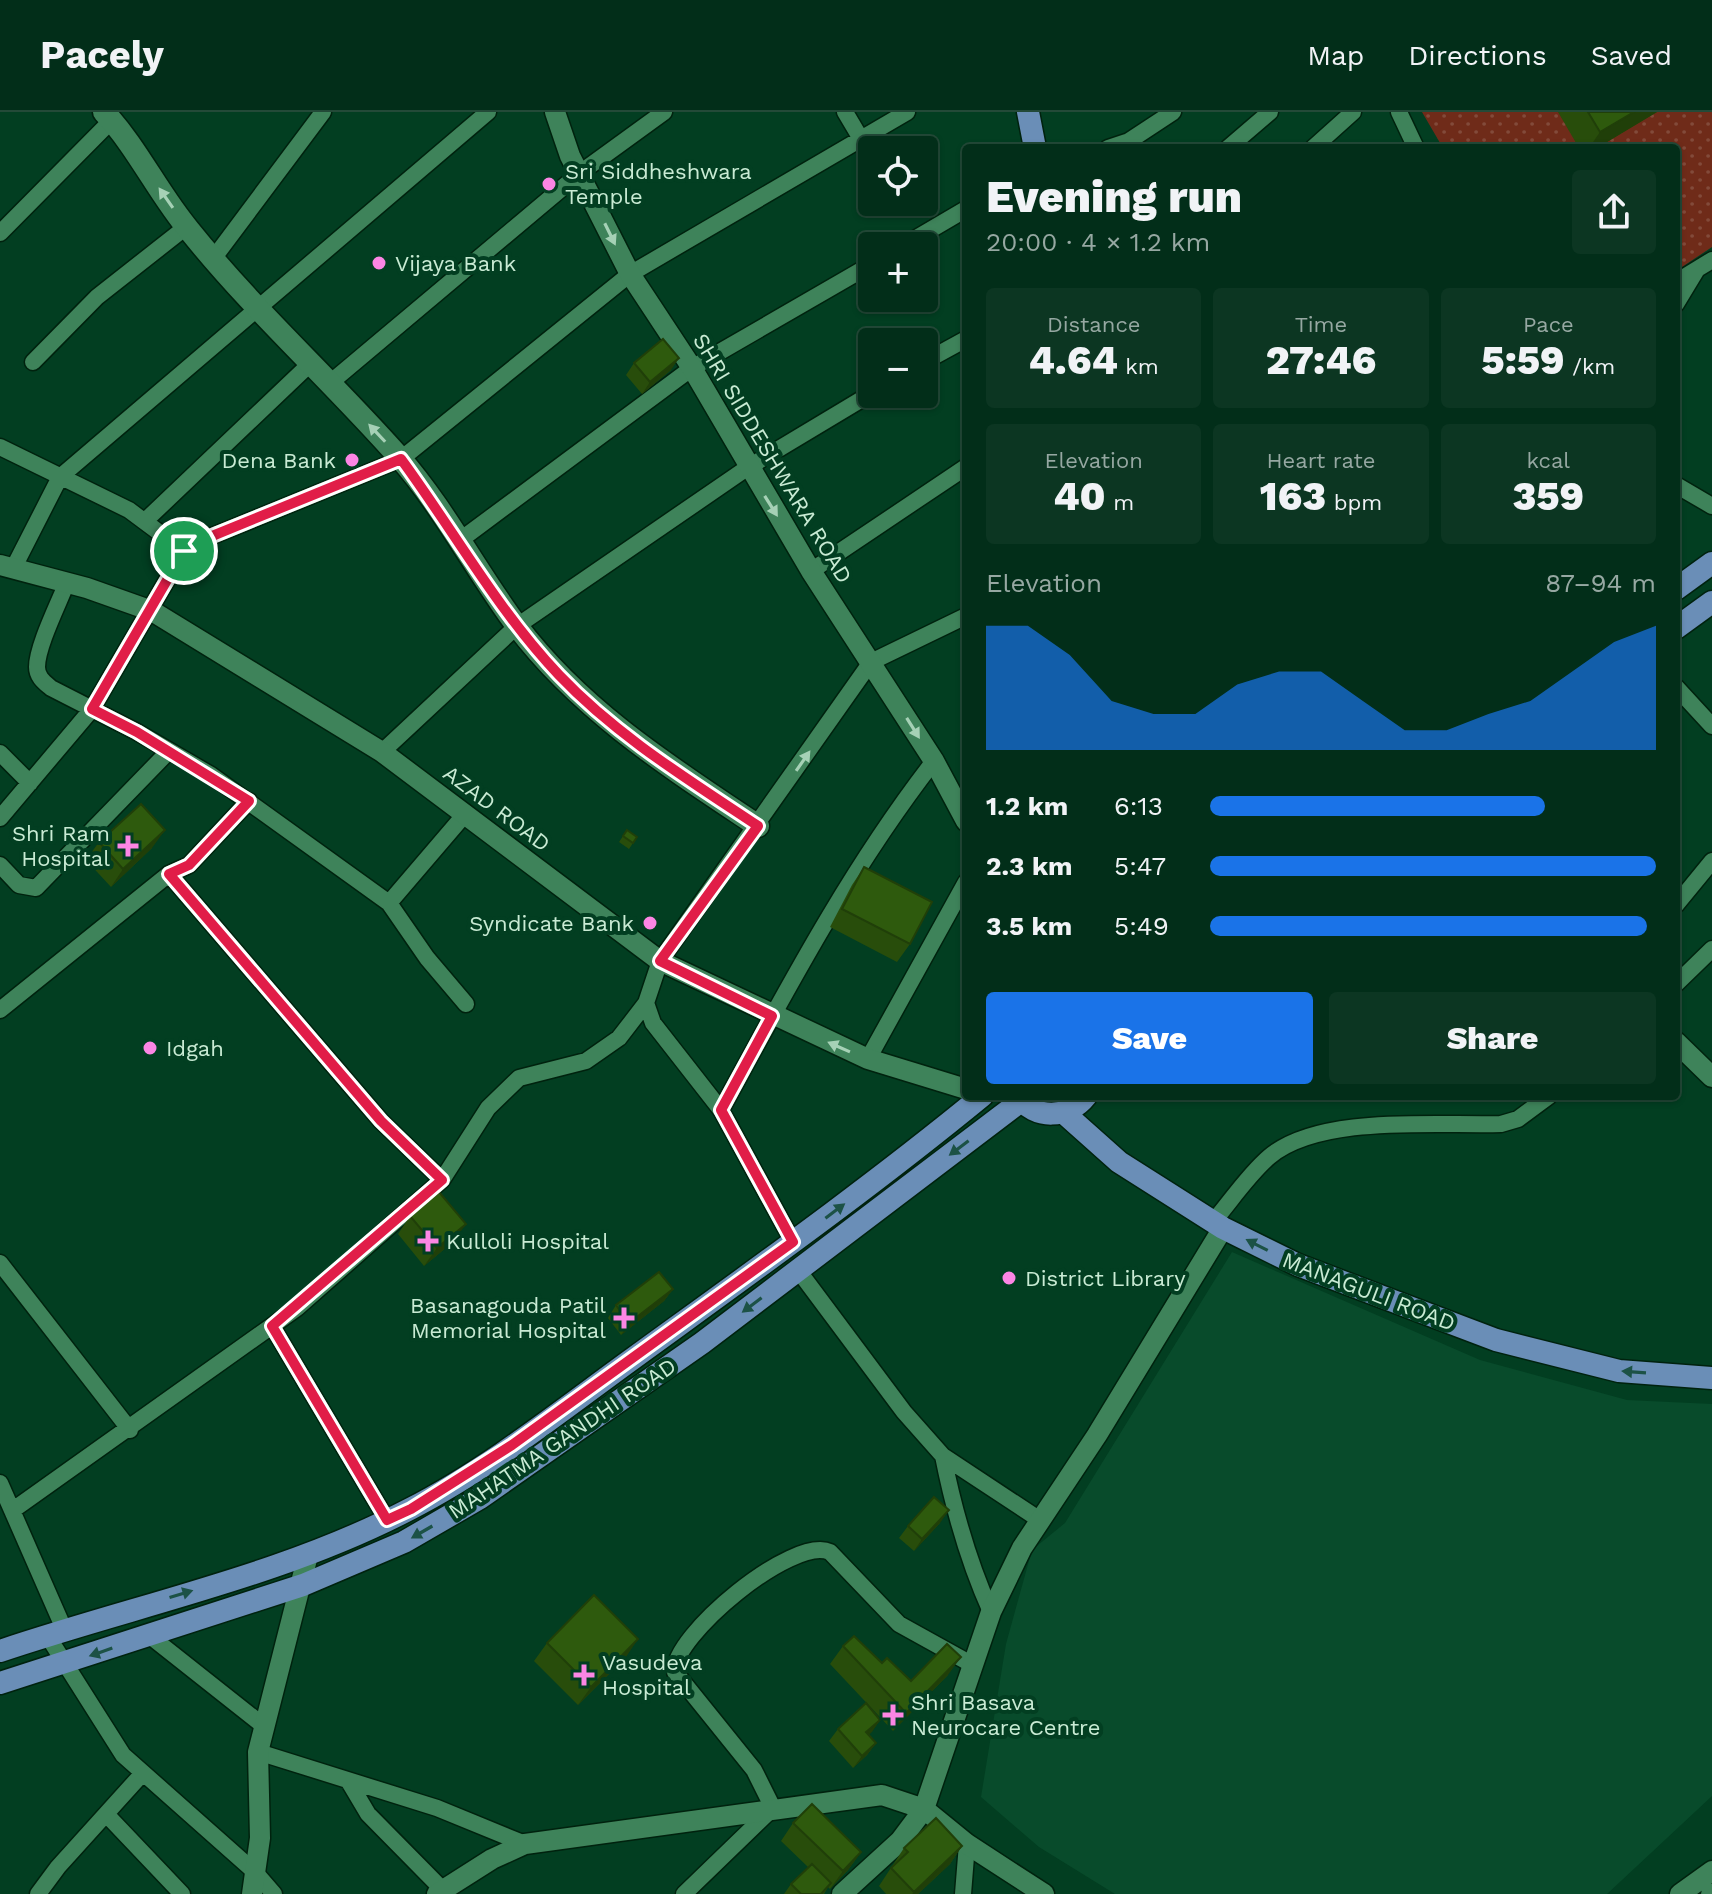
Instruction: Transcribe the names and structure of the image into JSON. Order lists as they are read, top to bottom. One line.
{"streets":{"main road":["MANAGULI ROAD","MAHATMA GANDHI ROAD"],"street":["SHRI SIDDESHWARA ROAD","AZAD ROAD"]},"one_way":["SHRI SIDDESHWARA ROAD","MANAGULI ROAD"],"places":{"other":["Sri Siddheshwara Temple","Vijaya Bank","Dena Bank","Syndicate Bank","Idgah","District Library"],"health":["Shri Ram Hospital","Kulloli Hospital","Basanagouda Patil Memorial Hospital","Vasudeva Hospital","Shri Basava Neurocare Centre"]},"page":{"header":"Pacely","nav":["Map","Directions","Saved"],"map_buttons":["+","−"],"heading":["Evening run","20:00 · 4 × 1.2 km"],"stats":[["Distance","4.64 km"],["Time","27:46"],["Pace","5:59 /km"],["Elevation","40 m"],["Heart rate","163 bpm"],["kcal","359"]],"chart":["Elevation","87–94 m"],"list":[{"name":"1.2 km","note":"6:13"},{"name":"2.3 km","note":"5:47"},{"name":"3.5 km","note":"5:49"}],"buttons":["Save","Share"]}}
